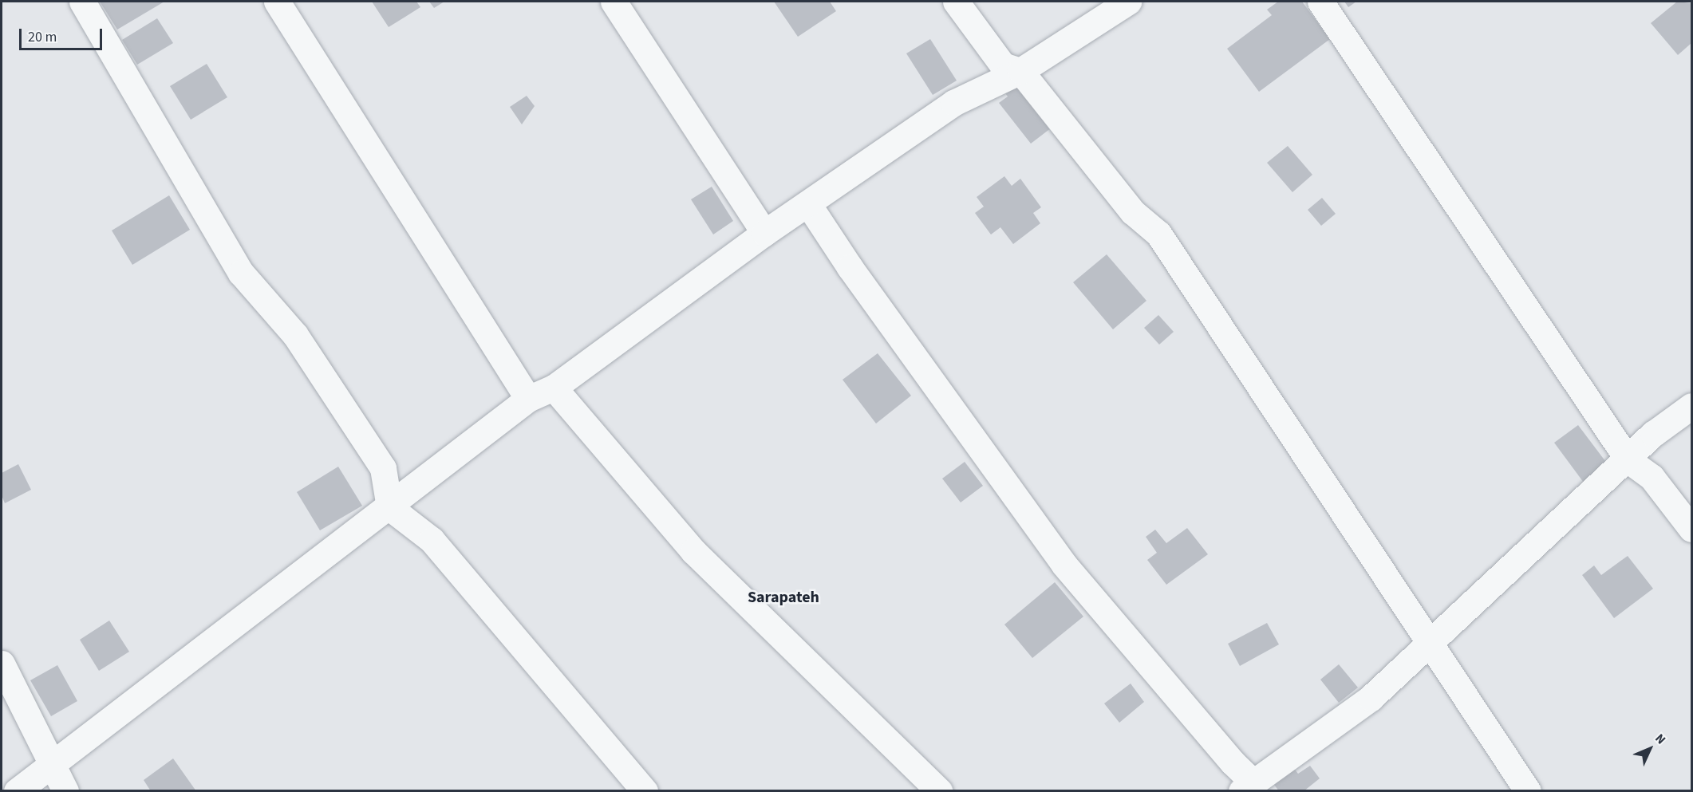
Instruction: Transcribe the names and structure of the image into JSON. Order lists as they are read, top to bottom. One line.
{"districts":["Sarapateh"],"scale_bar":"20 m","north":"top right"}
